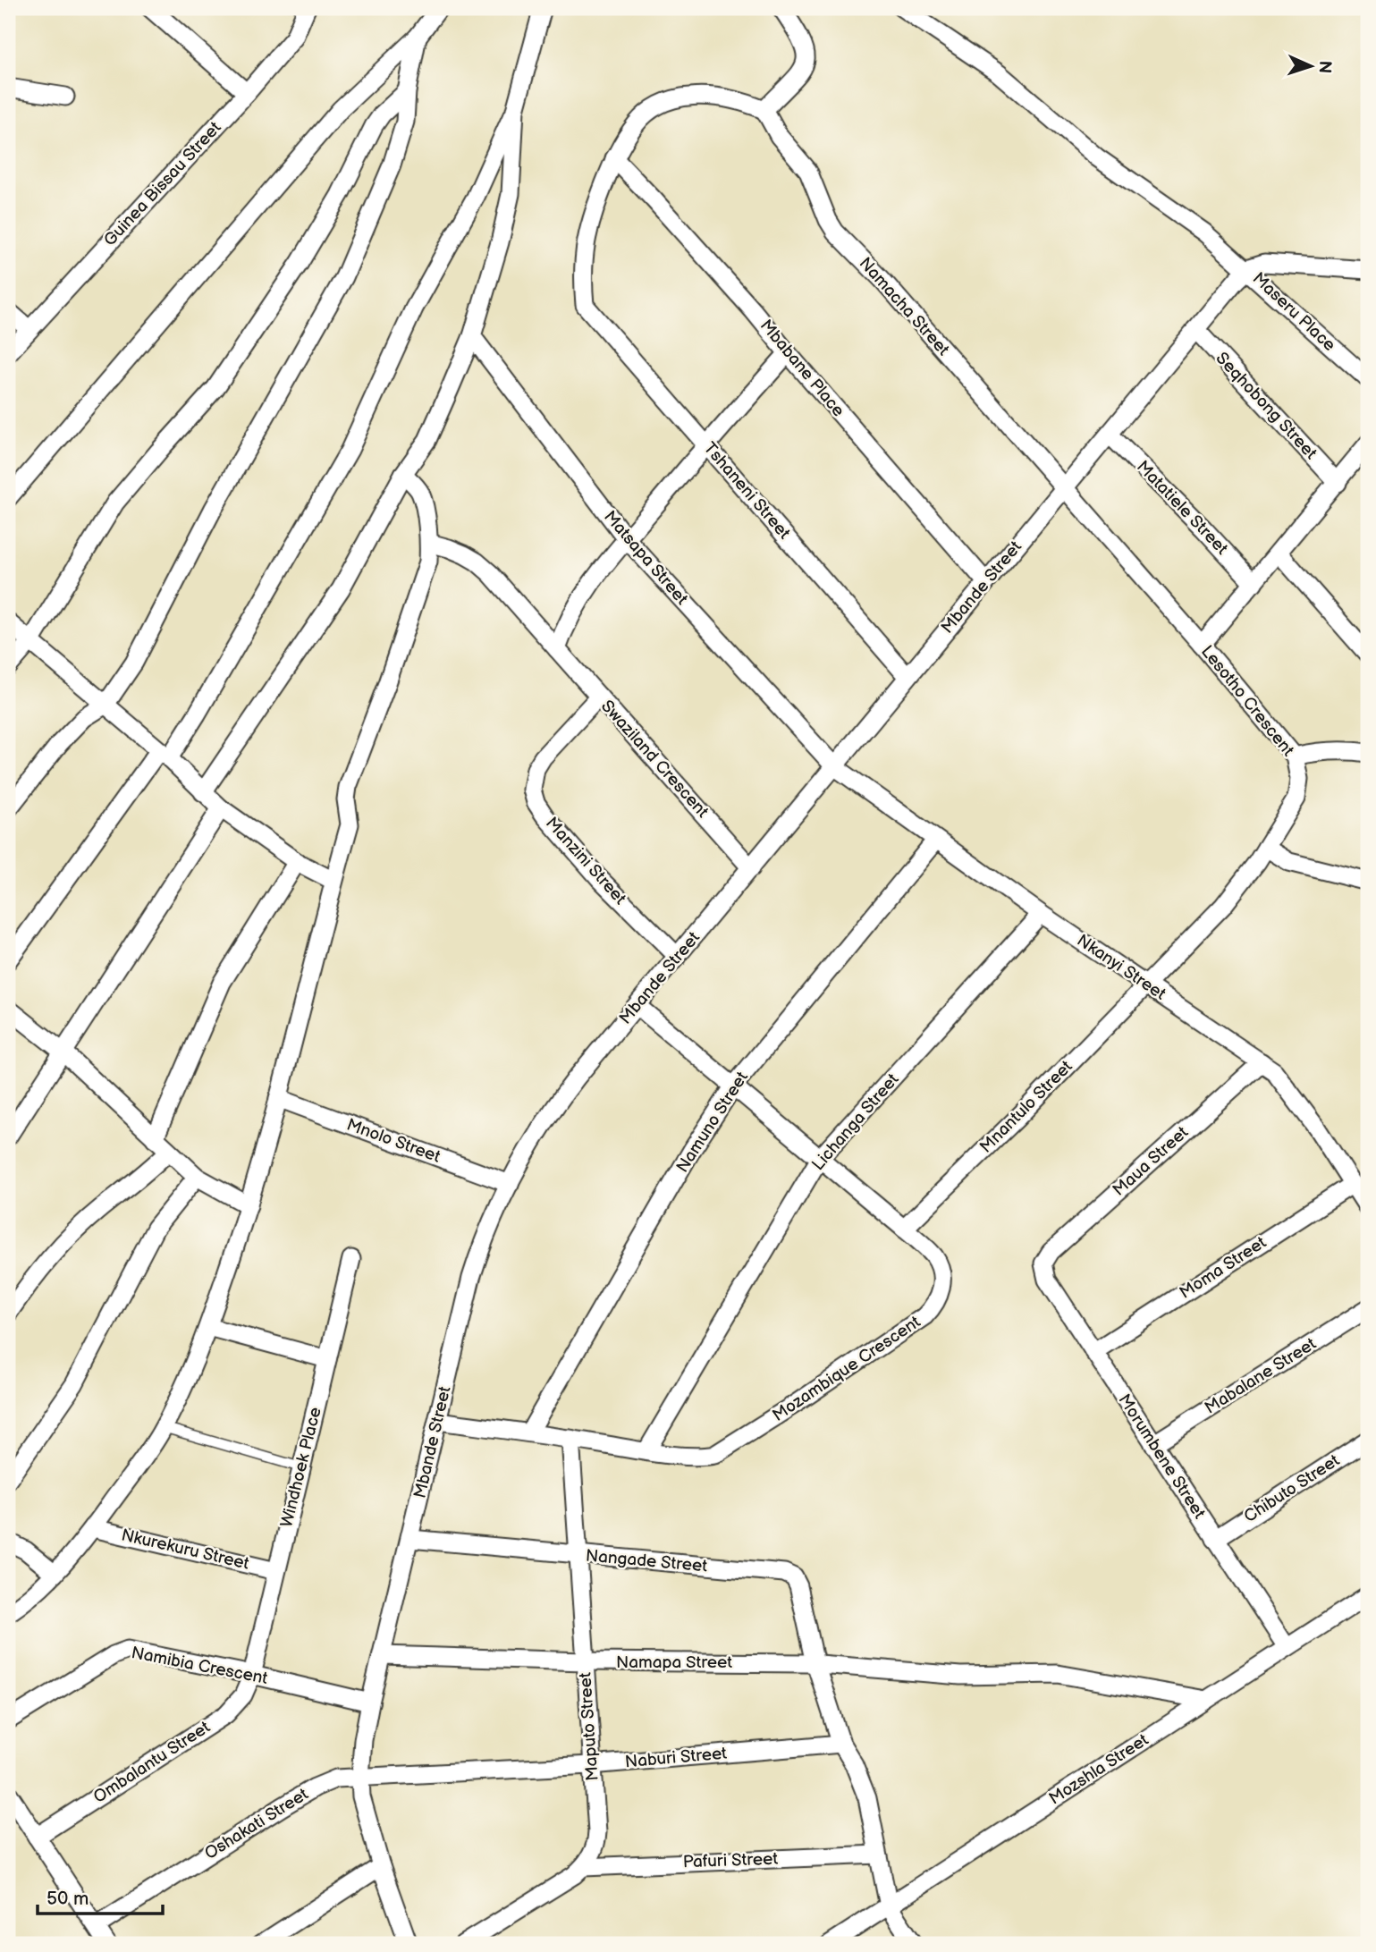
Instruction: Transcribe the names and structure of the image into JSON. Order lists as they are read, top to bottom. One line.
{"streets":{"street":["Guinea Bissau Street","Namacha Street","Maseru Place","Mbabane Place","Seqhobong Street","Tshaneni Street","Matatiele Street","Matsapa Street","Mbande Street","Lesotho Crescent","Swaziland Crescent","Manzini Street","Nkanyi Street","Mnantulo Street","Namuno Street","Lichanga Street","Mnolo Street","Maua Street","Moma Street","Mozambique Crescent","Mabalane Street","Morumbene Street","Windhoek Place","Chibuto Street","Nkurekuru Street","Nangade Street","Namapa Street","Namibia Crescent","Maputo Street","Naburi Street","Ombalantu Street","Mozshla Street","Oshakati Street","Pafuri Street"]},"crossings":[["Namacha Street","Mbande Street"],["Namacha Street","Lesotho Crescent"],["Maseru Place","Mbande Street"],["Mbabane Place","Tshaneni Street"],["Mbabane Place","Mbande Street"],["Seqhobong Street","Mbande Street"],["Tshaneni Street","Mbande Street"],["Matatiele Street","Mbande Street"],["Matsapa Street","Mbande Street"],["Matsapa Street","Nkanyi Street"],["Mbande Street","Lesotho Crescent"],["Mbande Street","Swaziland Crescent"],["Mbande Street","Manzini Street"],["Mbande Street","Nkanyi Street"],["Mbande Street","Mnolo Street"],["Mbande Street","Mozambique Crescent"],["Mbande Street","Nangade Street"],["Mbande Street","Namapa Street"],["Mbande Street","Namibia Crescent"],["Mbande Street","Naburi Street"],["Mbande Street","Oshakati Street"],["Lesotho Crescent","Nkanyi Street"],["Lesotho Crescent","Mnantulo Street"],["Swaziland Crescent","Manzini Street"],["Nkanyi Street","Mnantulo Street"],["Nkanyi Street","Namuno Street"],["Nkanyi Street","Lichanga Street"],["Nkanyi Street","Maua Street"],["Nkanyi Street","Moma Street"],["Mnantulo Street","Mozambique Crescent"],["Namuno Street","Mozambique Crescent"],["Lichanga Street","Mozambique Crescent"],["Maua Street","Morumbene Street"],["Moma Street","Morumbene Street"],["Mozambique Crescent","Maputo Street"],["Mabalane Street","Morumbene Street"],["Morumbene Street","Chibuto Street"],["Morumbene Street","Mozshla Street"],["Windhoek Place","Nkurekuru Street"],["Windhoek Place","Namibia Crescent"],["Windhoek Place","Ombalantu Street"],["Nangade Street","Namapa Street"],["Nangade Street","Maputo Street"],["Nangade Street","Naburi Street"],["Nangade Street","Mozshla Street"],["Nangade Street","Pafuri Street"],["Namapa Street","Maputo Street"],["Namapa Street","Mozshla Street"],["Namibia Crescent","Ombalantu Street"],["Maputo Street","Naburi Street"],["Maputo Street","Pafuri Street"],["Naburi Street","Oshakati Street"]],"scale_bar":"50 m","north":"right"}
